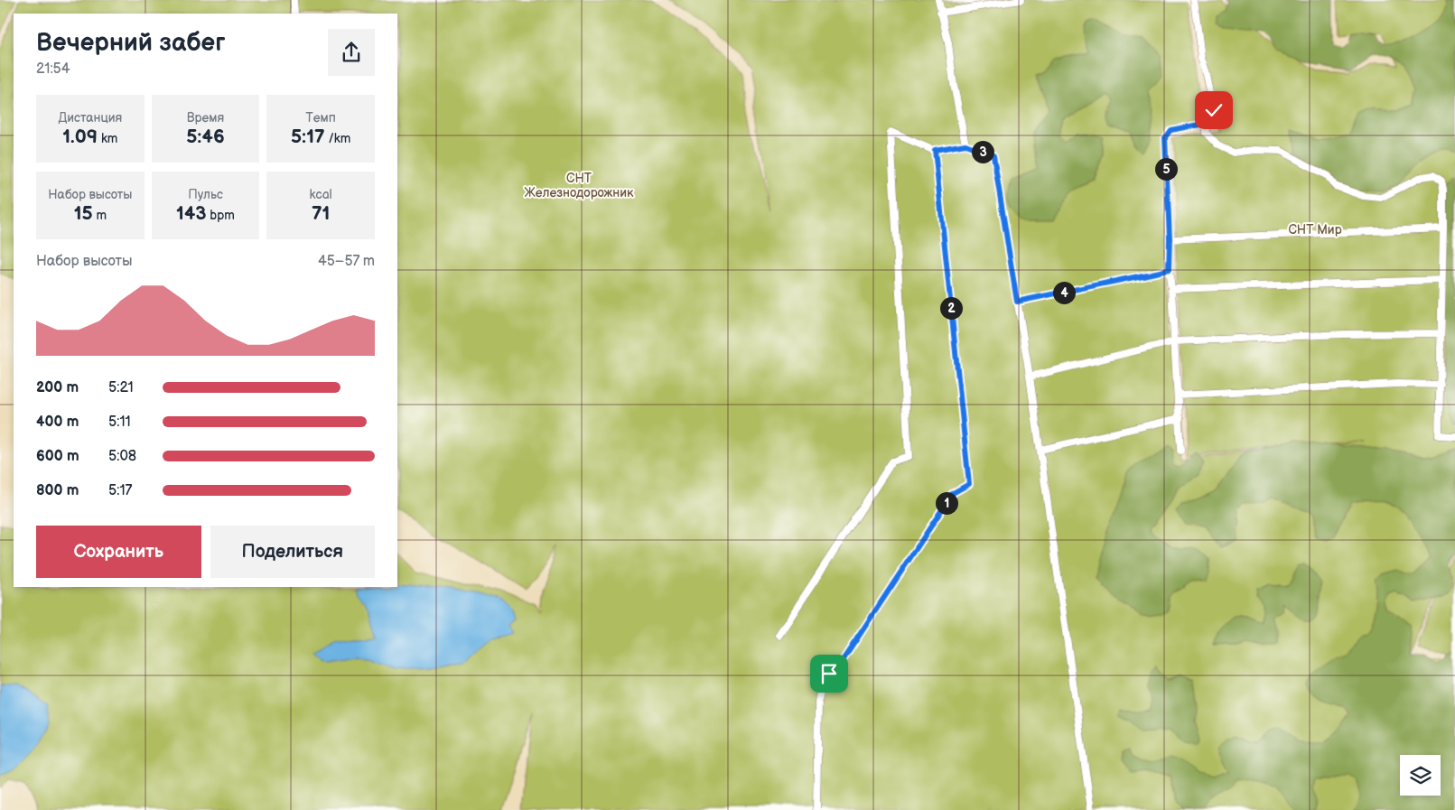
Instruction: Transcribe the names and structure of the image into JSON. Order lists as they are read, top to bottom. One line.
{"parks":["СНТ Железнодорожник","СНТ Мир"],"page":{"heading":["Вечерний забег","21:54"],"stats":[["Дистанция","1.09 km"],["Время","5:46"],["Темп","5:17 /km"],["Набор высоты","15 m"],["Пульс","143 bpm"],["kcal","71"]],"pins":["3","5","4","2","1"],"chart":["Набор высоты","45–57 m"],"list":[{"name":"200 m","note":"5:21"},{"name":"400 m","note":"5:11"},{"name":"600 m","note":"5:08"},{"name":"800 m","note":"5:17"}],"buttons":["Сохранить","Поделиться"]}}
